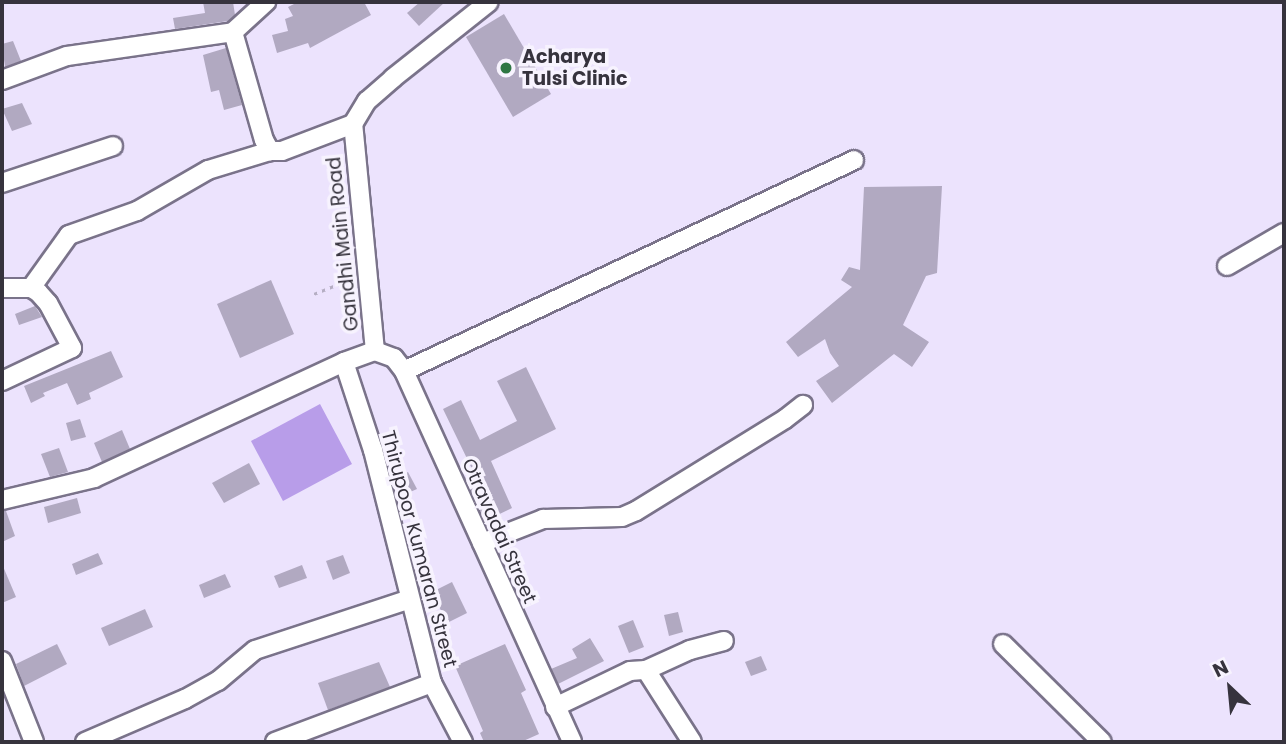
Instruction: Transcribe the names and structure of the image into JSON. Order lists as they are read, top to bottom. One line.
{"streets":{"street":["Gandhi Main Road","Otravadai Street","Thirupoor Kumaran Street"]},"crossings":[["Gandhi Main Road","Thirupoor Kumaran Street"]],"places":["Acharya Tulsi Clinic"],"north":"top left"}
